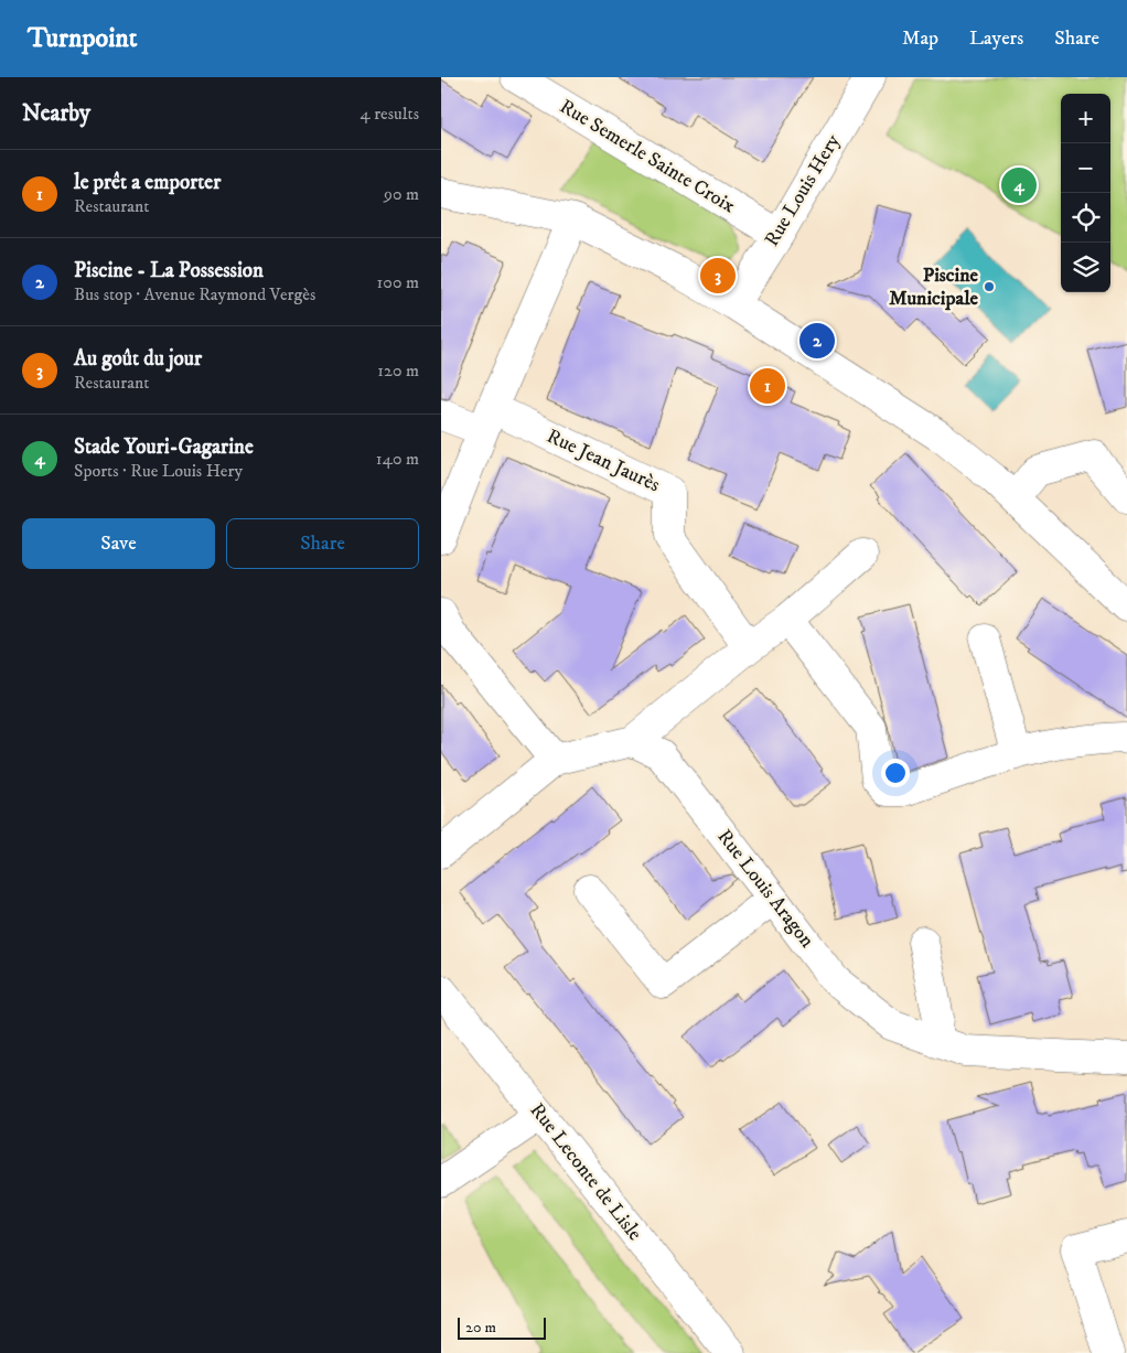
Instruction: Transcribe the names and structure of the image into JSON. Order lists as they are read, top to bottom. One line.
{"streets":{"street":["Rue Semerle Sainte Croix","Rue Louis Hery","Rue Jean Jaurès","Rue Louis Aragon","Rue Leconte de Lisle"]},"crossings":[["Rue Semerle Sainte Croix","Rue Louis Hery"]],"places":["Piscine Municipale"],"scale_bar":"20 m","page":{"header":"Turnpoint","nav":["Map","Layers","Share"],"heading":["Nearby","4 results"],"map_buttons":["+","−"],"list":[{"mark":"1","name":"le prêt a emporter","note":"Restaurant","value":"90 m"},{"mark":"2","name":"Piscine - La Possession","note":"Bus stop · Avenue Raymond Vergès","value":"100 m"},{"mark":"3","name":"Au goût du jour","note":"Restaurant","value":"120 m"},{"mark":"4","name":"Stade Youri-Gagarine","note":"Sports · Rue Louis Hery","value":"140 m"}],"pins":["4","3","2","1"],"buttons":["Save","Share"],"scale":"20 m"}}
